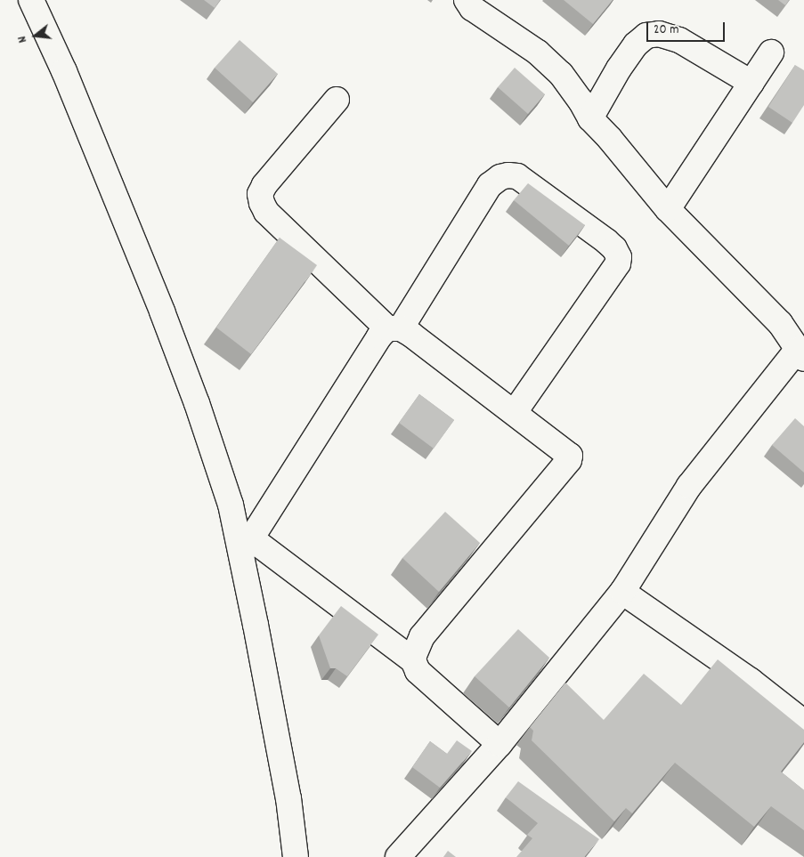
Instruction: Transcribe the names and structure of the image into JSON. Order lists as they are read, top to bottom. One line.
{"scale_bar":"20 m","north":"left"}
